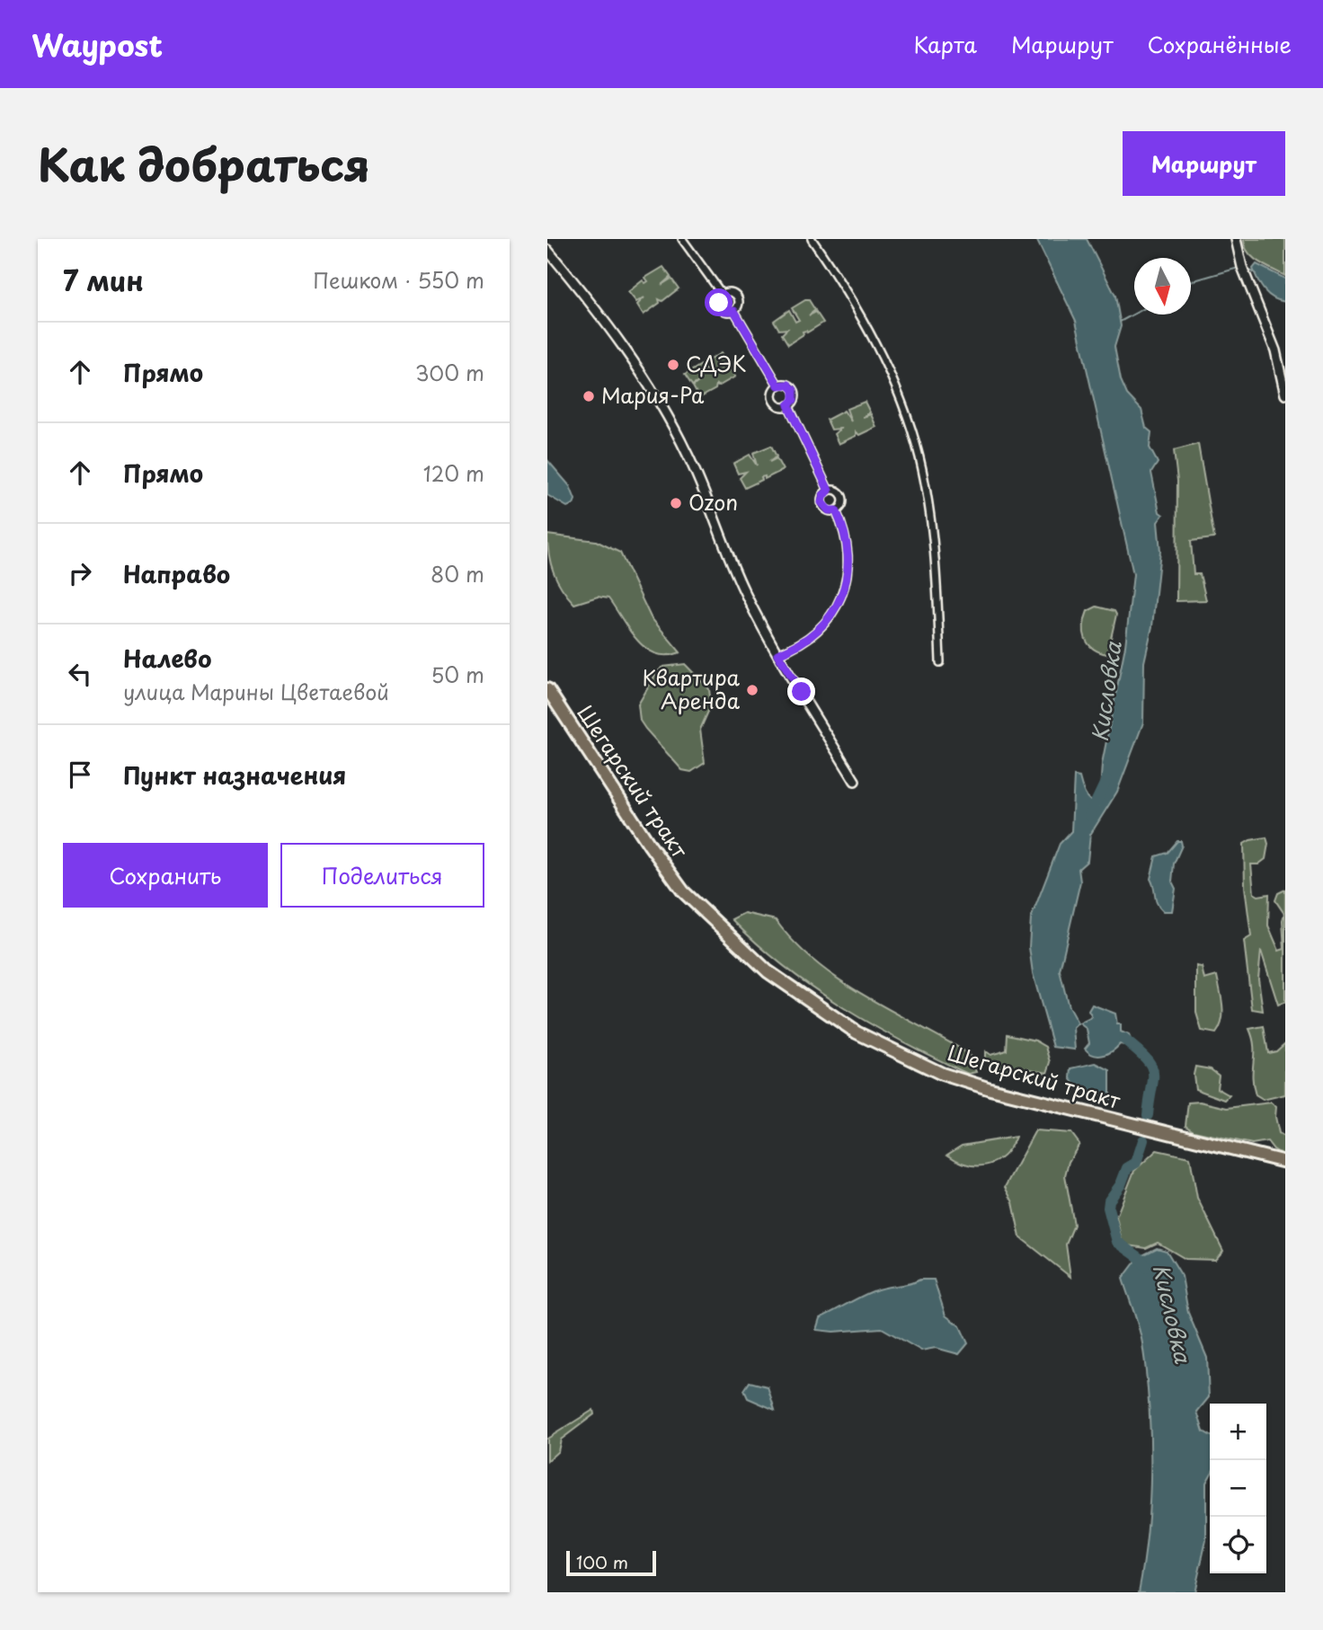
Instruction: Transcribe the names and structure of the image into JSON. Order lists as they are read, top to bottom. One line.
{"streets":{"main road":["Шегарский тракт"]},"water":["Кисловка"],"places":["СДЭК","Мария-Ра","Ozon","Квартира Аренда"],"scale_bar":"100 m","north":"bottom","page":{"header":"Waypost","nav":["Карта","Маршрут","Сохранённые"],"title":"Как добраться","buttons":["Маршрут",["Сохранить","Поделиться"]],"heading":["7 мин","Пешком · 550 m"],"list":[["Прямо","300 m"],["Прямо","120 m"],["Направо","80 m"],["Налево","улица Марины Цветаевой","50 m"],"Пункт назначения"],"map_buttons":["+","−"],"scale":"100 m"}}
